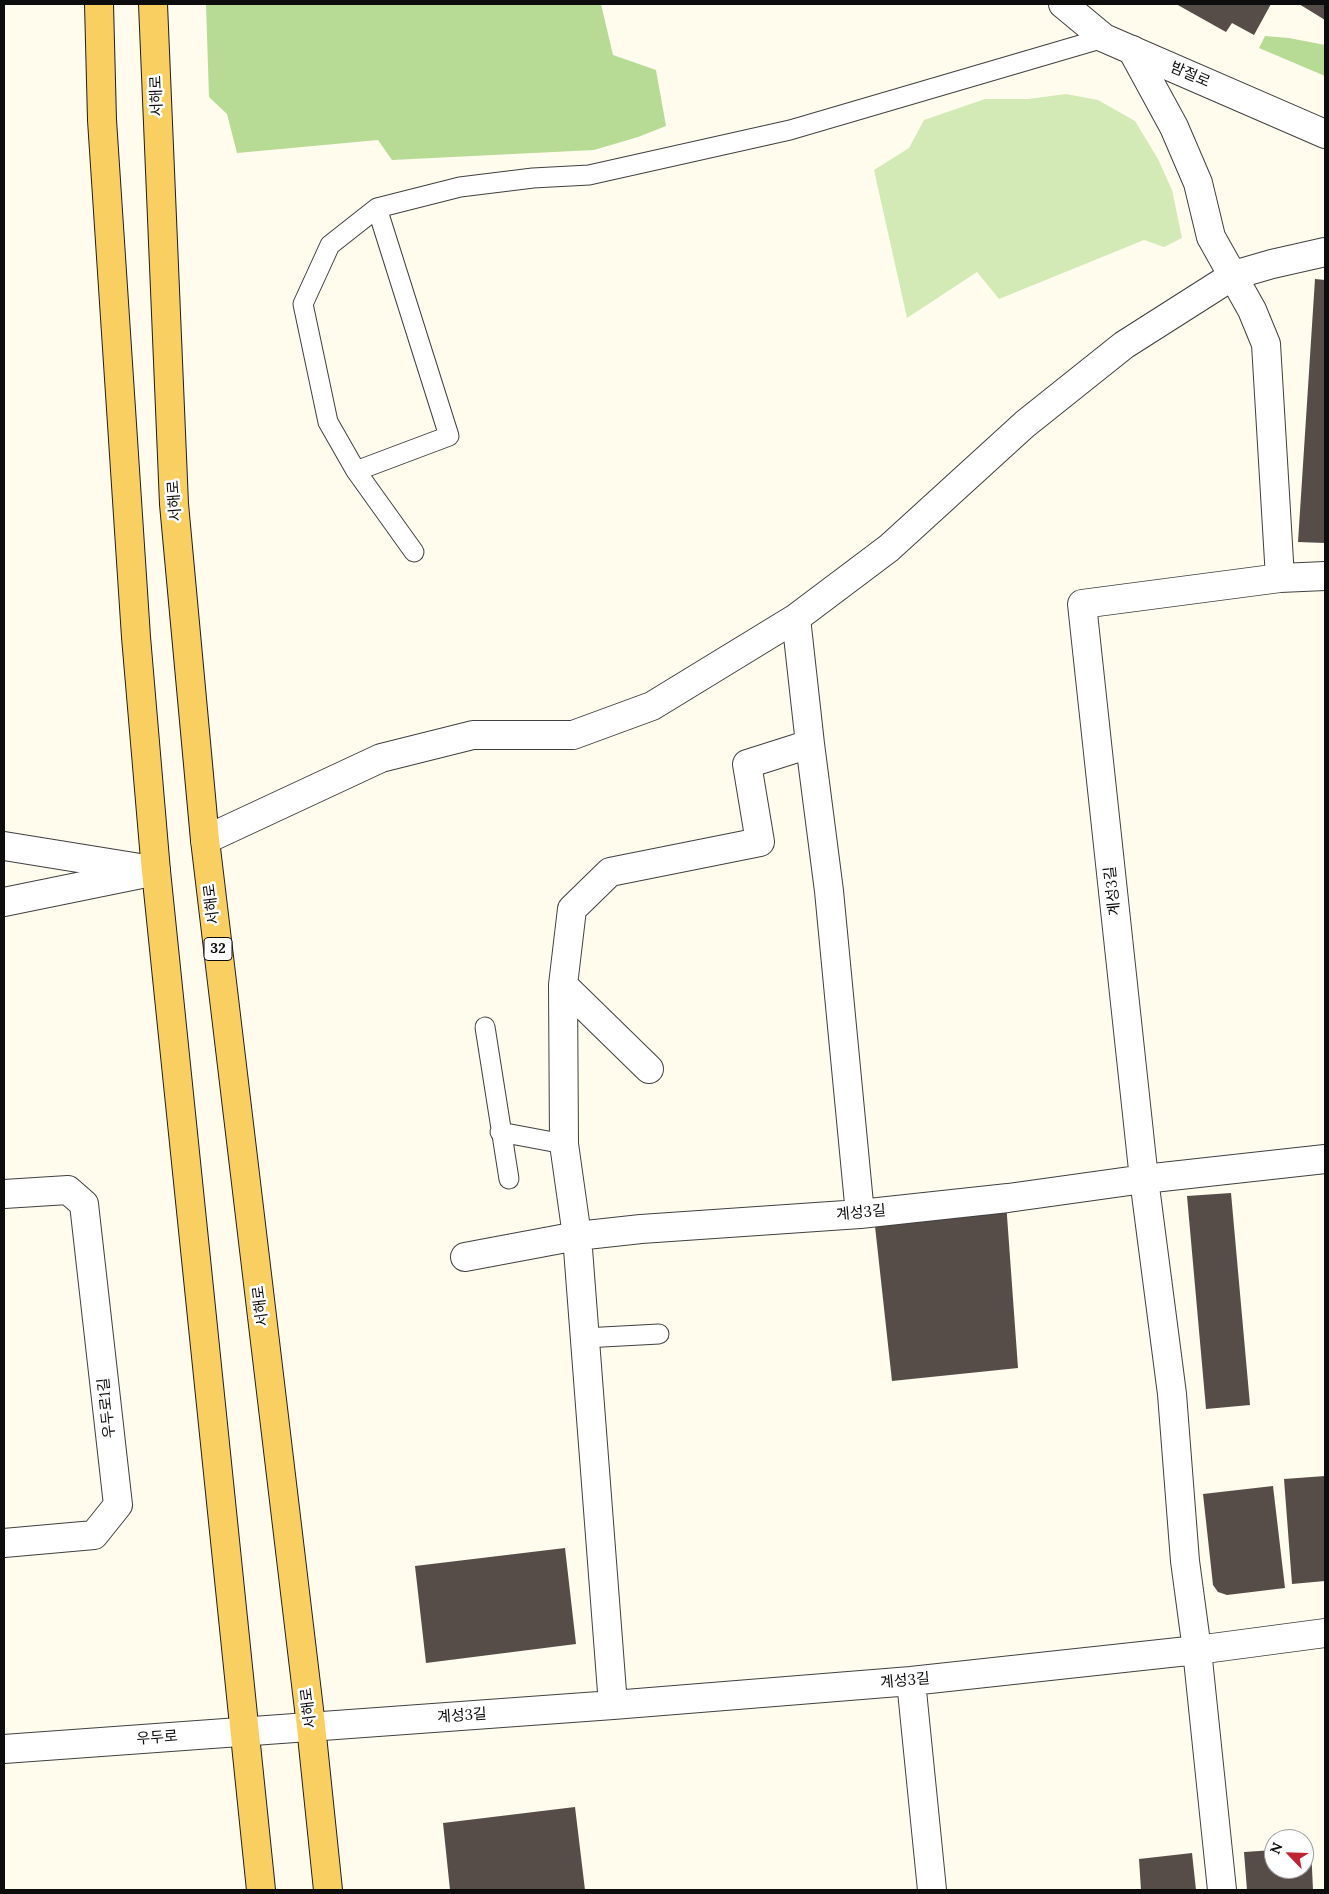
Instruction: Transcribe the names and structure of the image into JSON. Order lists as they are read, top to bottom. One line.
{"streets":{"main road":["서해로","32"],"street":["밤절로","계성3길","우두로1길","우두로"]},"crossings":[["서해로","계성3길"],["서해로","우두로"],["계성3길","우두로"]],"north":"top left"}
